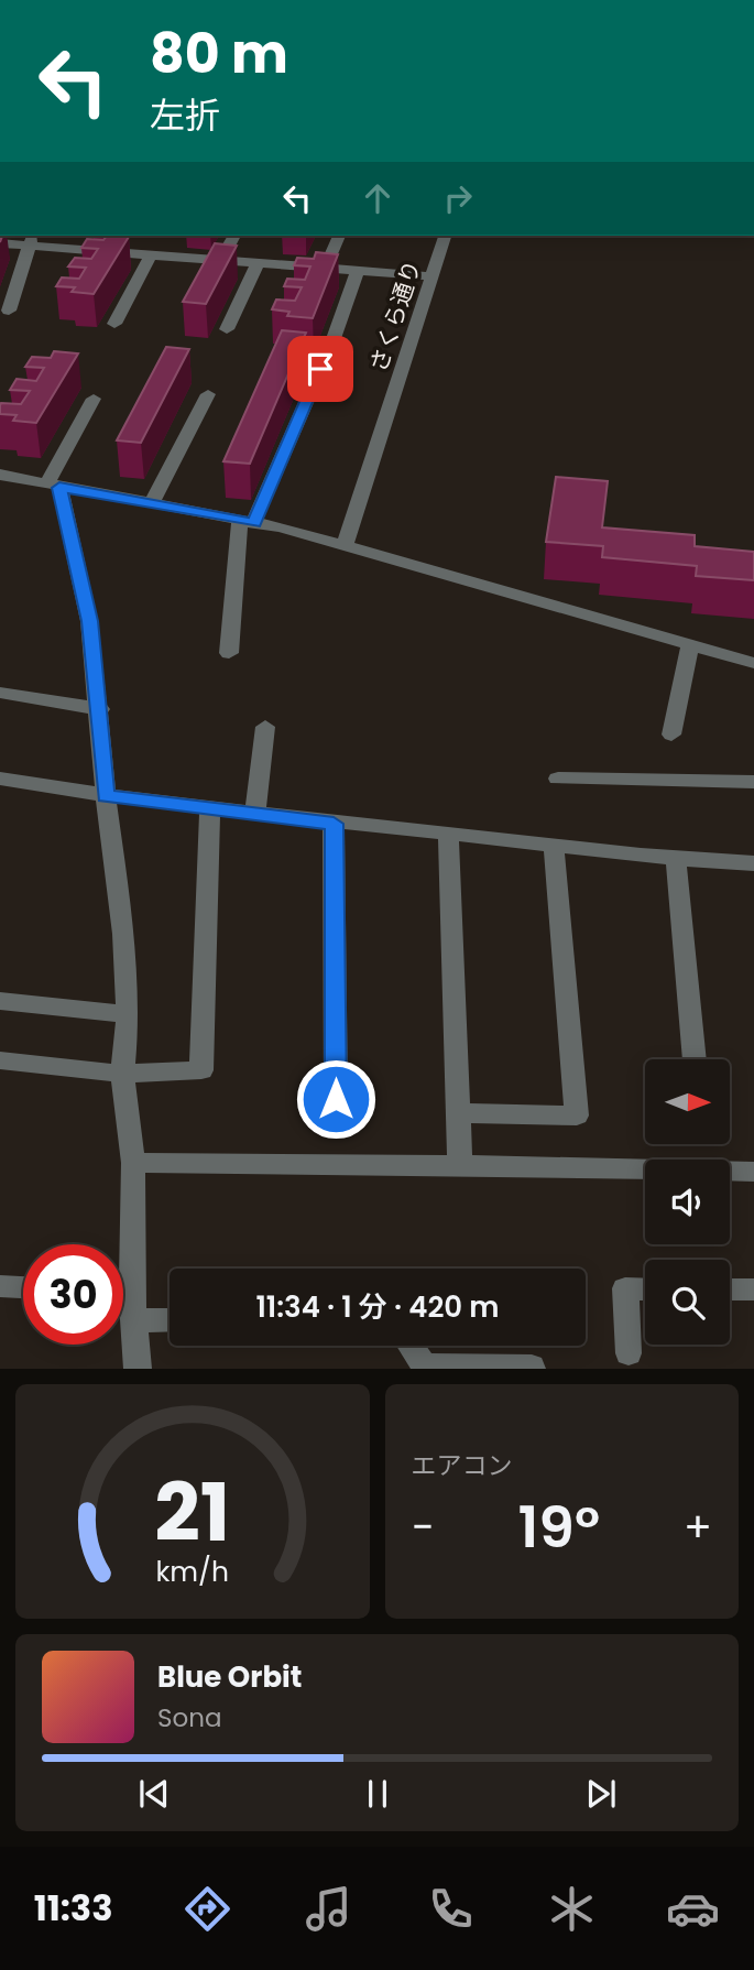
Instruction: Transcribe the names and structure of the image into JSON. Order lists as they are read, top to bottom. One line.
{"streets":{"street":["さくら通り"]},"north":"right","page":{"turn":["80 m","左折"],"limit":"30","trip":"11:34 · 1 分 · 420 m","tile":"エアコン","heat":["−","19°","+"],"song":["Blue Orbit","Sona"],"tabs":"11:33","gauge":["21","km/h"]}}
